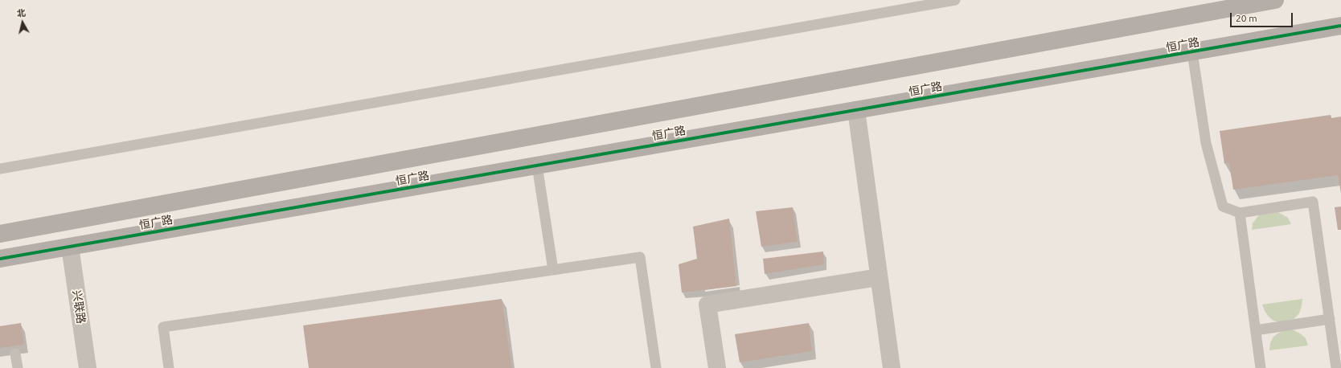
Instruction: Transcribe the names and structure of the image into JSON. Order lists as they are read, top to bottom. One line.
{"streets":{"street":["恒广路","兴联路"]},"crossings":[["恒广路","兴联路"]],"scale_bar":"20 m","north":"top"}
